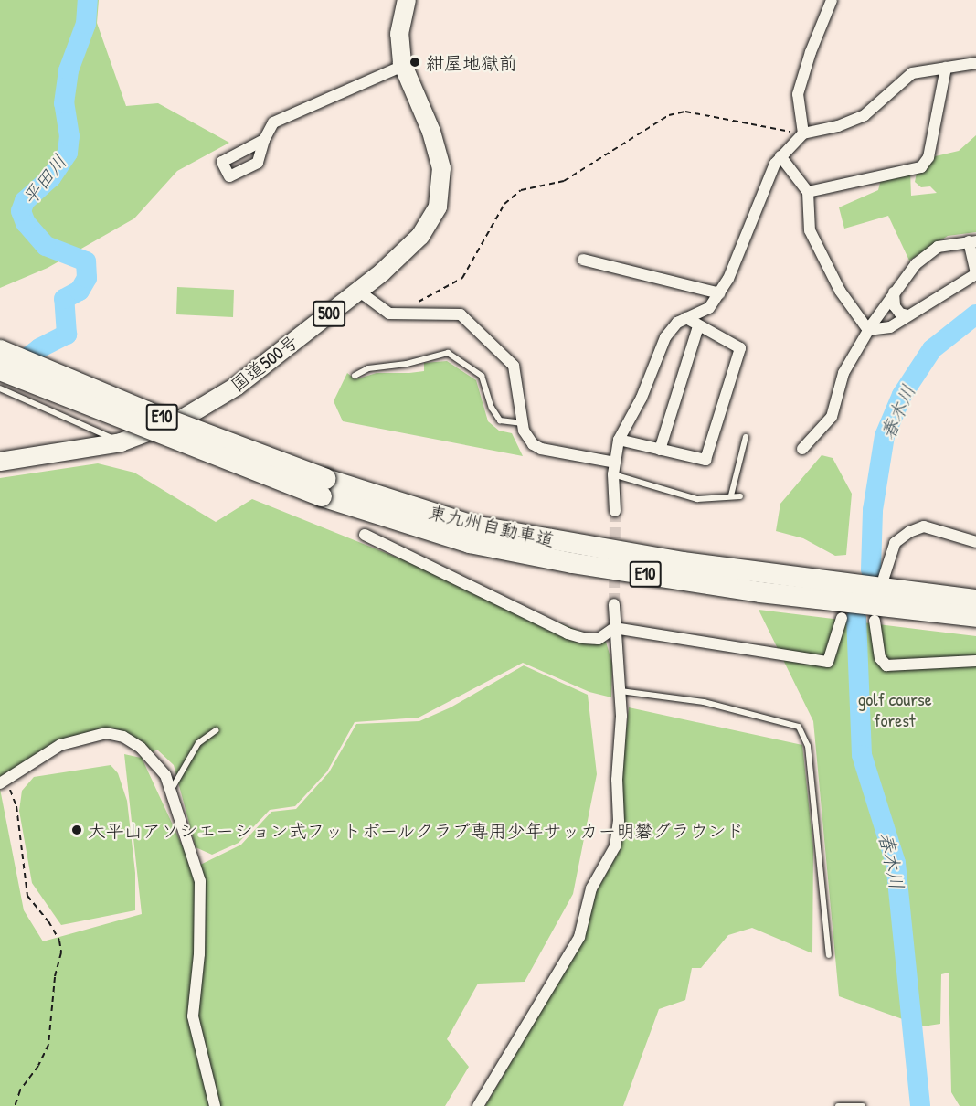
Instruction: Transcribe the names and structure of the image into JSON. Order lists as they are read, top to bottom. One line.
{"streets":{"highway":["500","国道500号","E10","東九州自動車道"]},"water":["平田川","春木川"],"parks":["golf course forest"],"places":["紺屋地獄前","大平山アソシエーション式フットボールクラブ専用少年サッカー明礬グラウンド"]}
